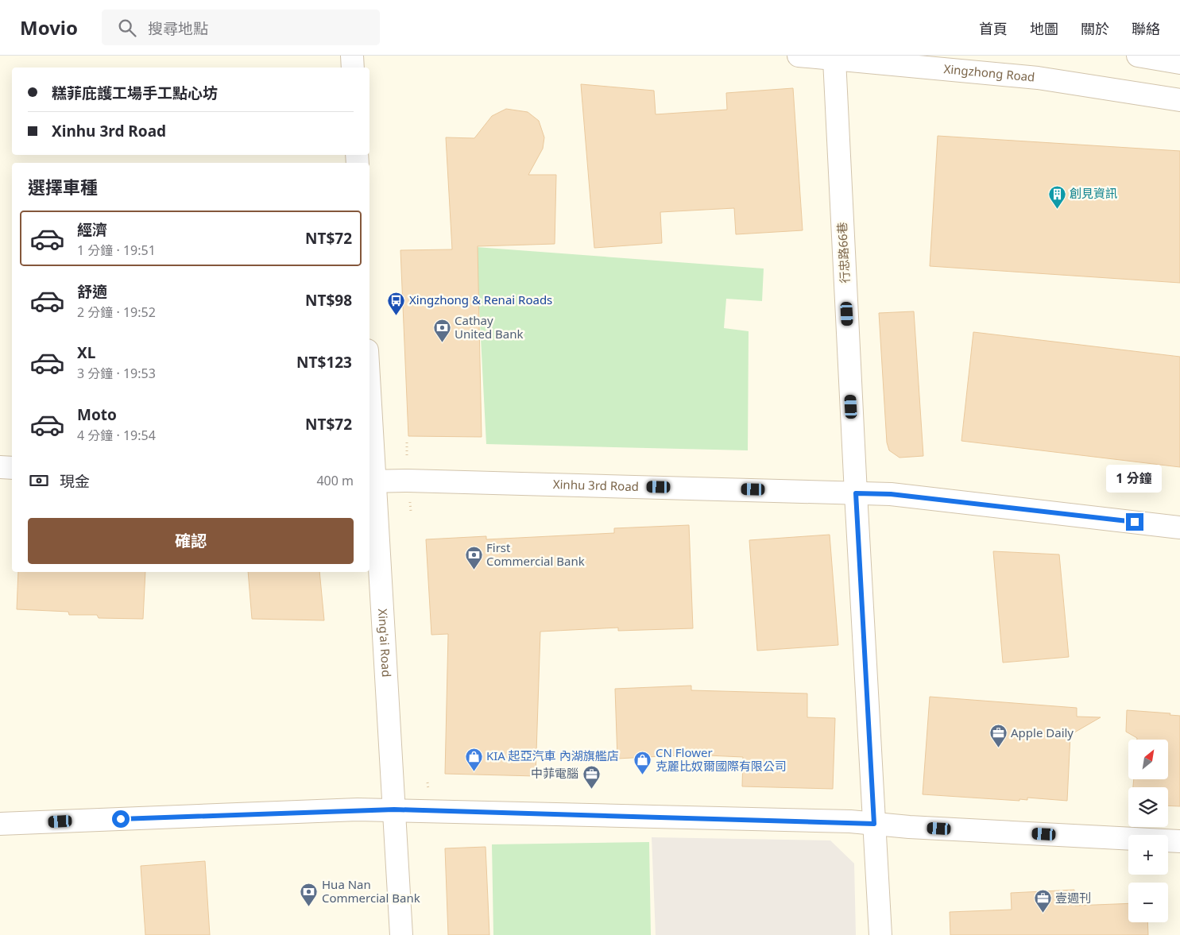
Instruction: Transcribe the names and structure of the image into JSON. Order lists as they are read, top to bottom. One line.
{"streets":{"street":["Xingzhong Road","行忠路66巷","Xinhu 3rd Road","Xing'ai Road"]},"crossings":[["Xingzhong Road","行忠路66巷"],["行忠路66巷","Xinhu 3rd Road"],["Xinhu 3rd Road","Xing'ai Road"]],"places":{"building":["創見資訊"],"bus stop":["Xingzhong & Renai Roads"],"bank":["Cathay United Bank","First Commercial Bank","Hua Nan Commercial Bank"],"office":["Apple Daily","中菲電腦","壹週刊"],"shop":["KIA 起亞汽車 內湖旗艦店","CN Flower 克麗比奴爾國際有限公司"]},"north":"top right","page":{"header":"Movio","search":"搜尋地點","nav":["首頁","地圖","關於","聯絡"],"banner":["糕菲庇護工場手工點心坊","Xinhu 3rd Road"],"heading":"選擇車種","list":[{"name":"經濟","note":"1 分鐘 · 19:51","value":"NT$72"},{"name":"舒適","note":"2 分鐘 · 19:52","value":"NT$98"},{"name":"XL","note":"3 分鐘 · 19:53","value":"NT$123"},{"name":"Moto","note":"4 分鐘 · 19:54","value":"NT$72"}],"pay":["現金","400 m"],"bubble":"1 分鐘","buttons":"確認","map_buttons":["+","−"]}}
